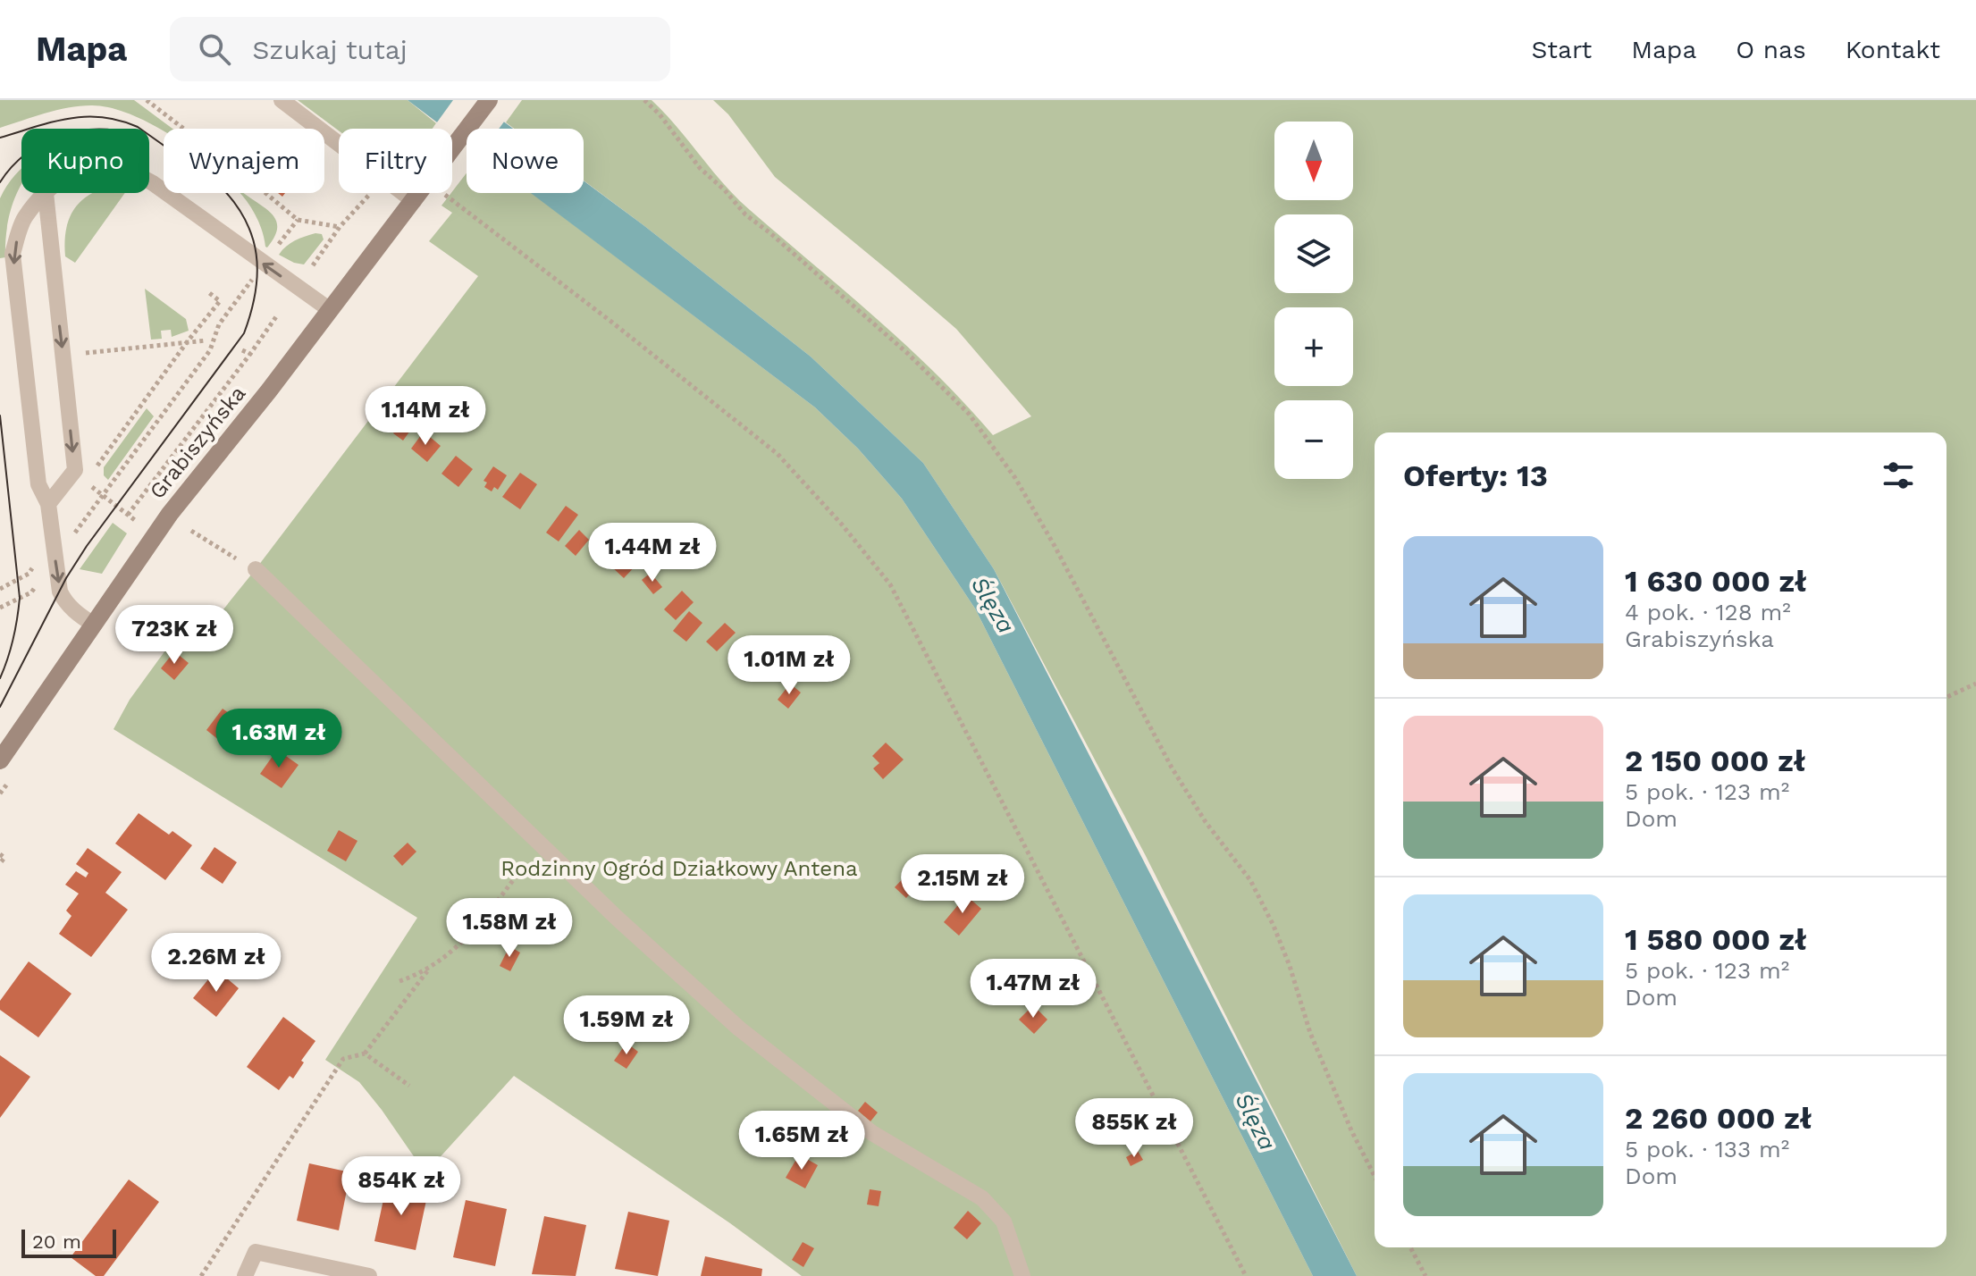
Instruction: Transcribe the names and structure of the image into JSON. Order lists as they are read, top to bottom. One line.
{"streets":{"main road":["Grabiszyńska"]},"water":["Ślęza"],"parks":["Rodzinny Ogród Działkowy Antena"],"scale_bar":"20 m","north":"bottom","page":{"header":"Mapa","search":"Szukaj tutaj","nav":["Start","Mapa","O nas","Kontakt"],"map_buttons":["+","−"],"chip":["Kupno","Wynajem","Filtry","Nowe"],"price":["1.14M zł","1.44M zł","723K zł","1.01M zł","1.63M zł","2.15M zł","1.58M zł","2.26M zł","1.47M zł","1.59M zł","855K zł","1.65M zł","854K zł"],"heading":"Oferty: 13","list":[{"name":"1 630 000 zł","note":"4 pok. · 128 m² · Grabiszyńska"},{"name":"2 150 000 zł","note":"5 pok. · 123 m² · Dom"},{"name":"1 580 000 zł","note":"5 pok. · 123 m² · Dom"},{"name":"2 260 000 zł","note":"5 pok. · 133 m² · Dom"}],"scale":"20 m"}}
